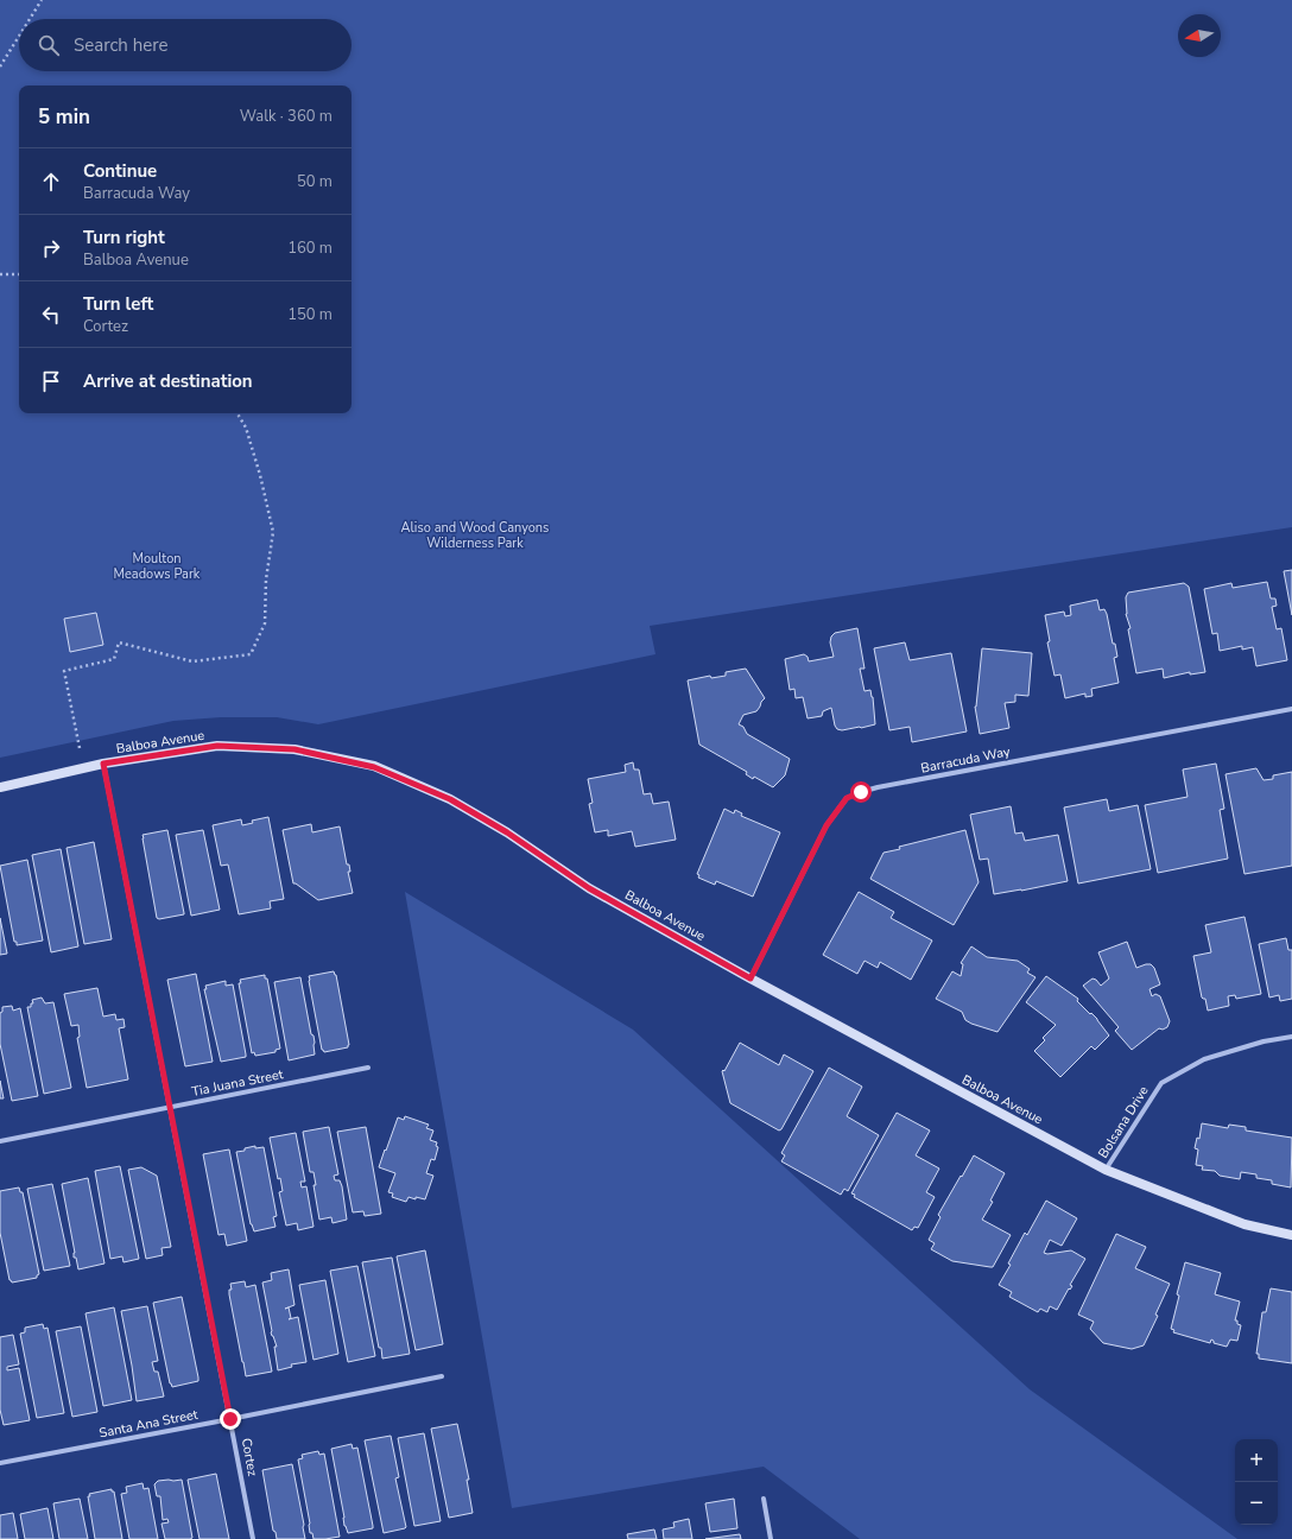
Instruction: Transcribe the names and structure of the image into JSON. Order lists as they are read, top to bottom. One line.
{"streets":{"street":["Balboa Avenue","Barracuda Way","Tia Juana Street","Bolsana Drive","Santa Ana Street","Cortez"]},"crossings":[["Balboa Avenue","Barracuda Way"],["Balboa Avenue","Bolsana Drive"],["Balboa Avenue","Cortez"],["Tia Juana Street","Cortez"],["Santa Ana Street","Cortez"]],"parks":["Aliso and Wood Canyons Wilderness Park","Moulton Meadows Park"],"north":"left","page":{"search":"Search here","heading":["5 min","Walk · 360 m"],"list":[["Continue","Barracuda Way","50 m"],["Turn right","Balboa Avenue","160 m"],["Turn left","Cortez","150 m"],"Arrive at destination"],"map_buttons":["+","−"]}}
